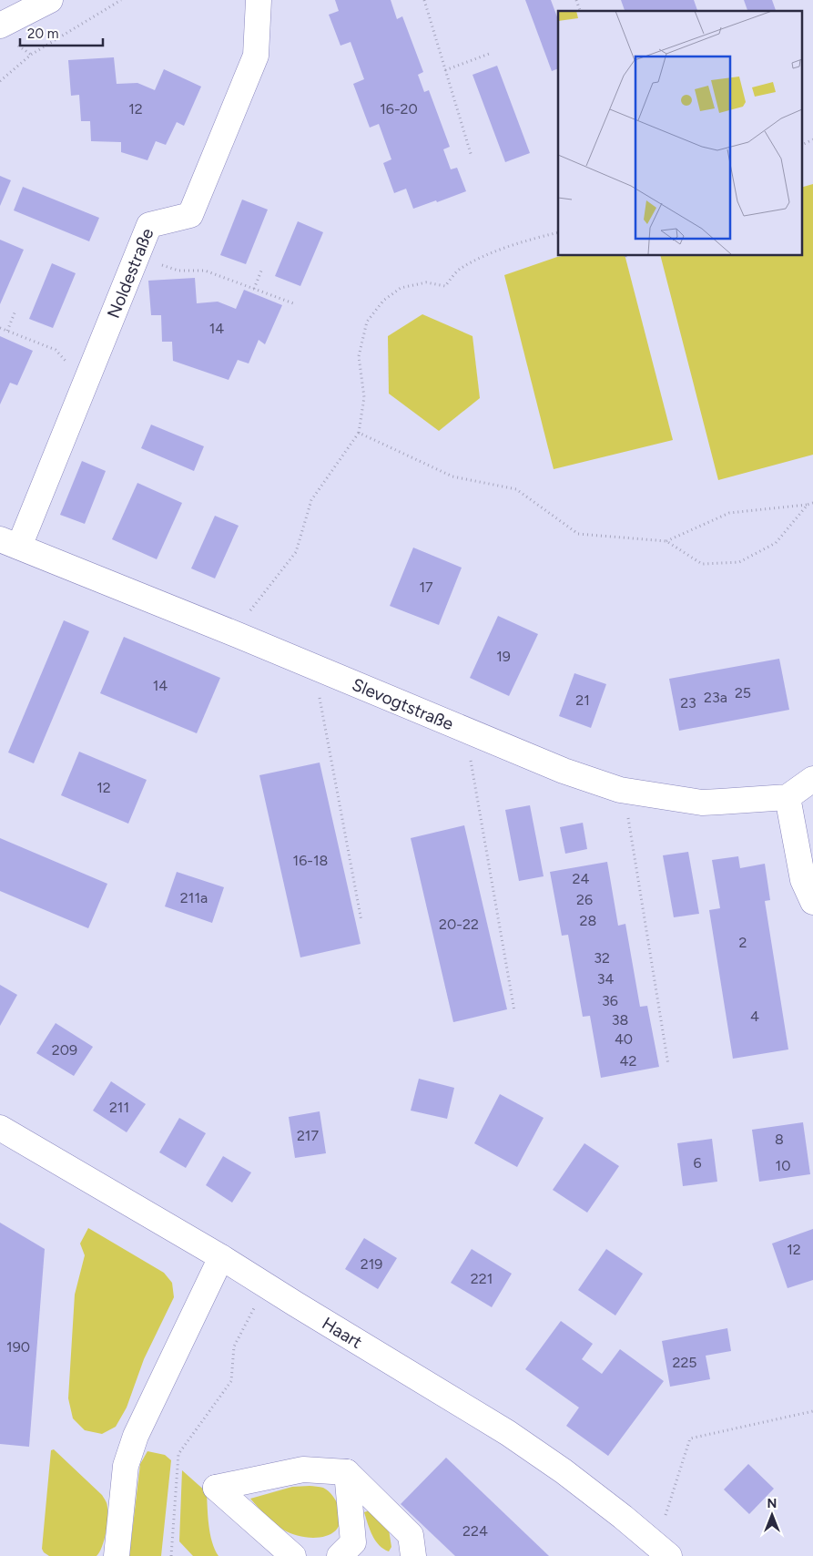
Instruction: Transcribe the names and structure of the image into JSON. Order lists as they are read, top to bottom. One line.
{"streets":{"street":["Noldestraße","Slevogtstraße","Haart"]},"crossings":[["Noldestraße","Slevogtstraße"]],"house_numbers":["12","16-20","14","17","19","14","25","23a","21","23","12","16-18","24","211a","26","28","20-22","2","32","34","36","4","38","40","209","42","211","217","8","6","10","12","219","221","190","225","224"],"scale_bar":"20 m","north":"top"}
